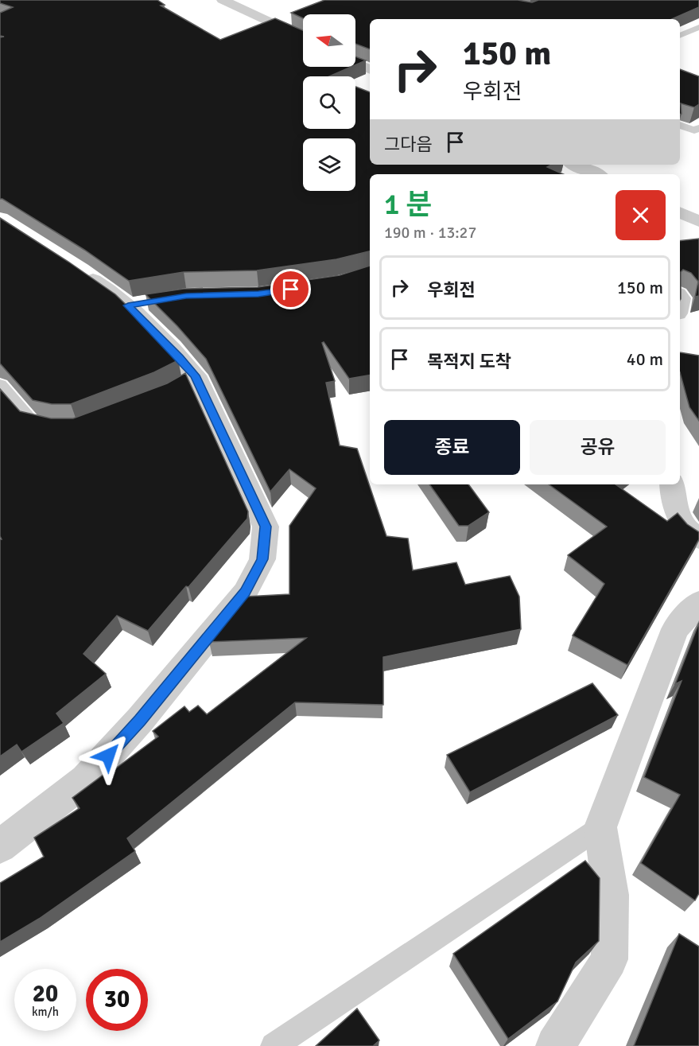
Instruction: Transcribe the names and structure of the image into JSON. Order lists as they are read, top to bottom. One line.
{"north":"left","page":{"turn":["150 m","우회전"],"then":"그다음","heading":["1 분","190 m · 13:27"],"list":[{"name":"우회전","value":"150 m"},{"name":"목적지 도착","value":"40 m"}],"buttons":["종료","공유"],"speed":"20 km/h","limit":"30"}}
